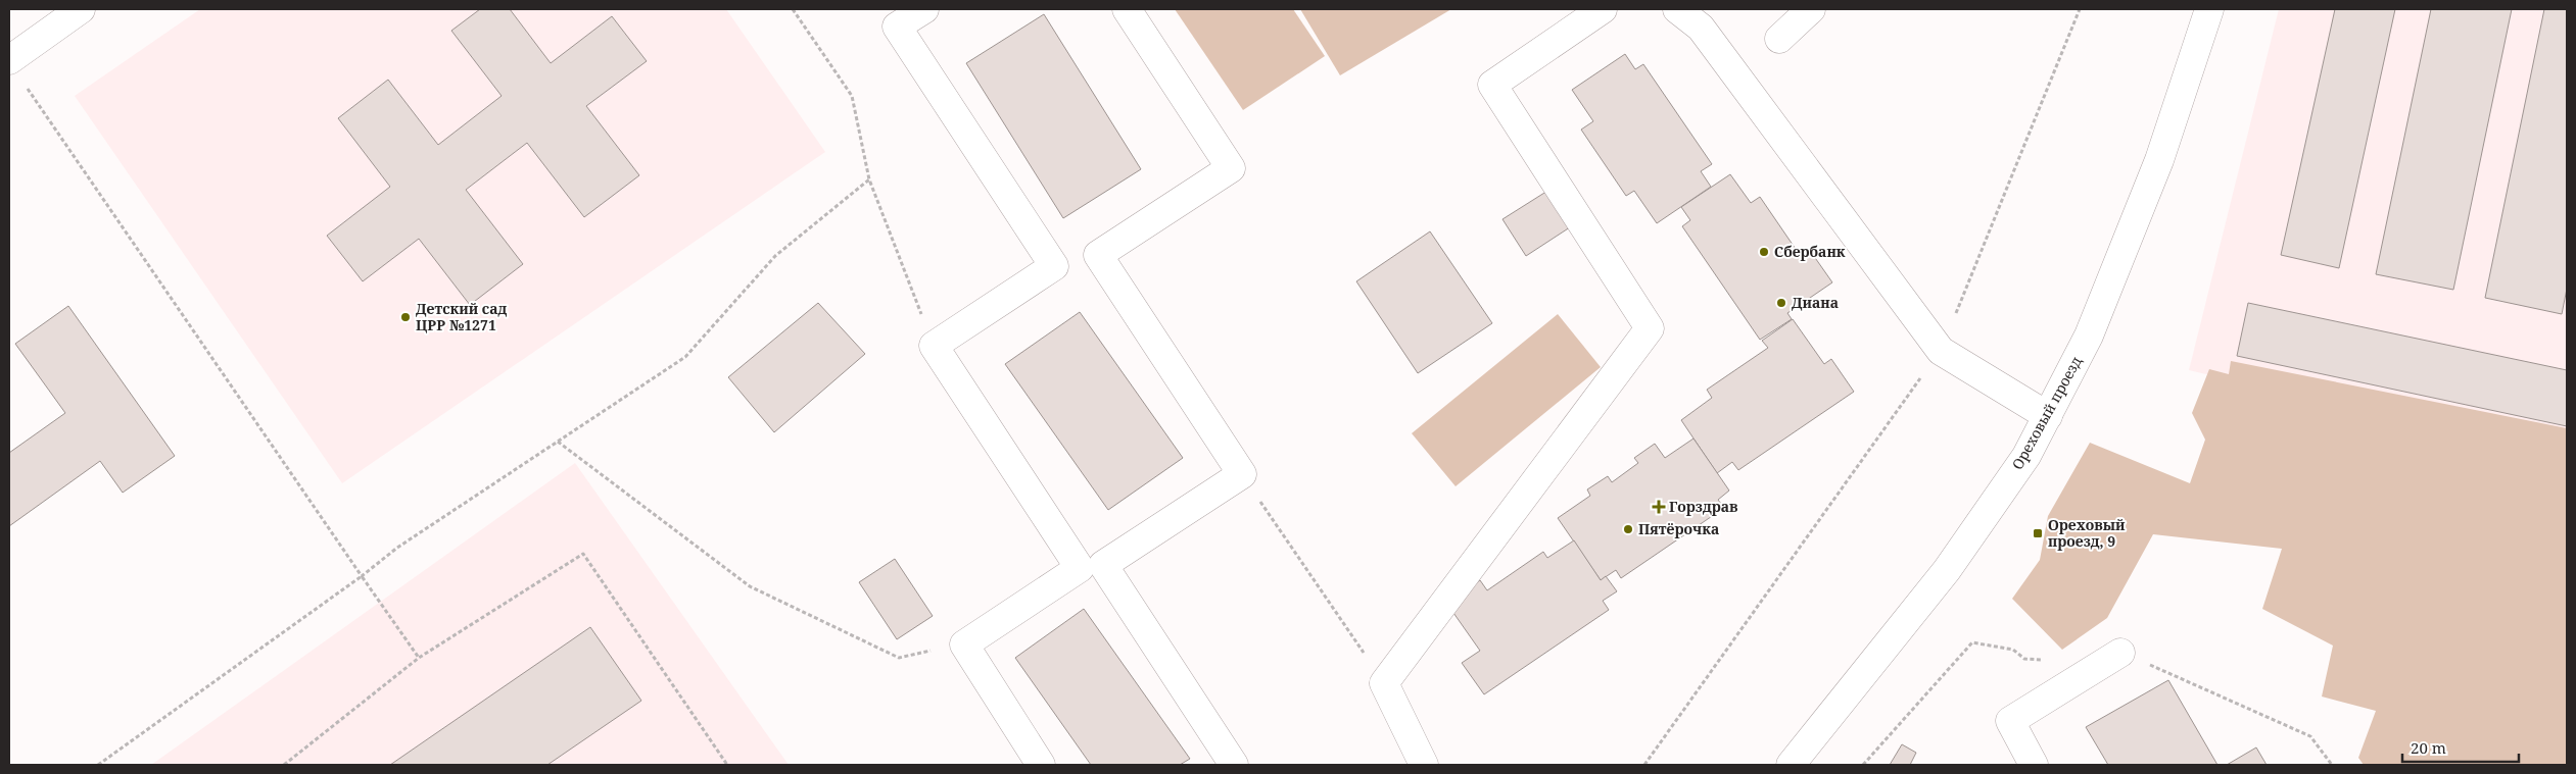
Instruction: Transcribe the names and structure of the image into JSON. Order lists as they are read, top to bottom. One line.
{"streets":{"street":["Ореховый проезд"]},"places":{"other":["Сбербанк","Диана","Детский сад ЦРР №1271","Пятёрочка"],"health":["Горздрав"],"transit":["Ореховый проезд, 9"]},"scale_bar":"20 m"}
